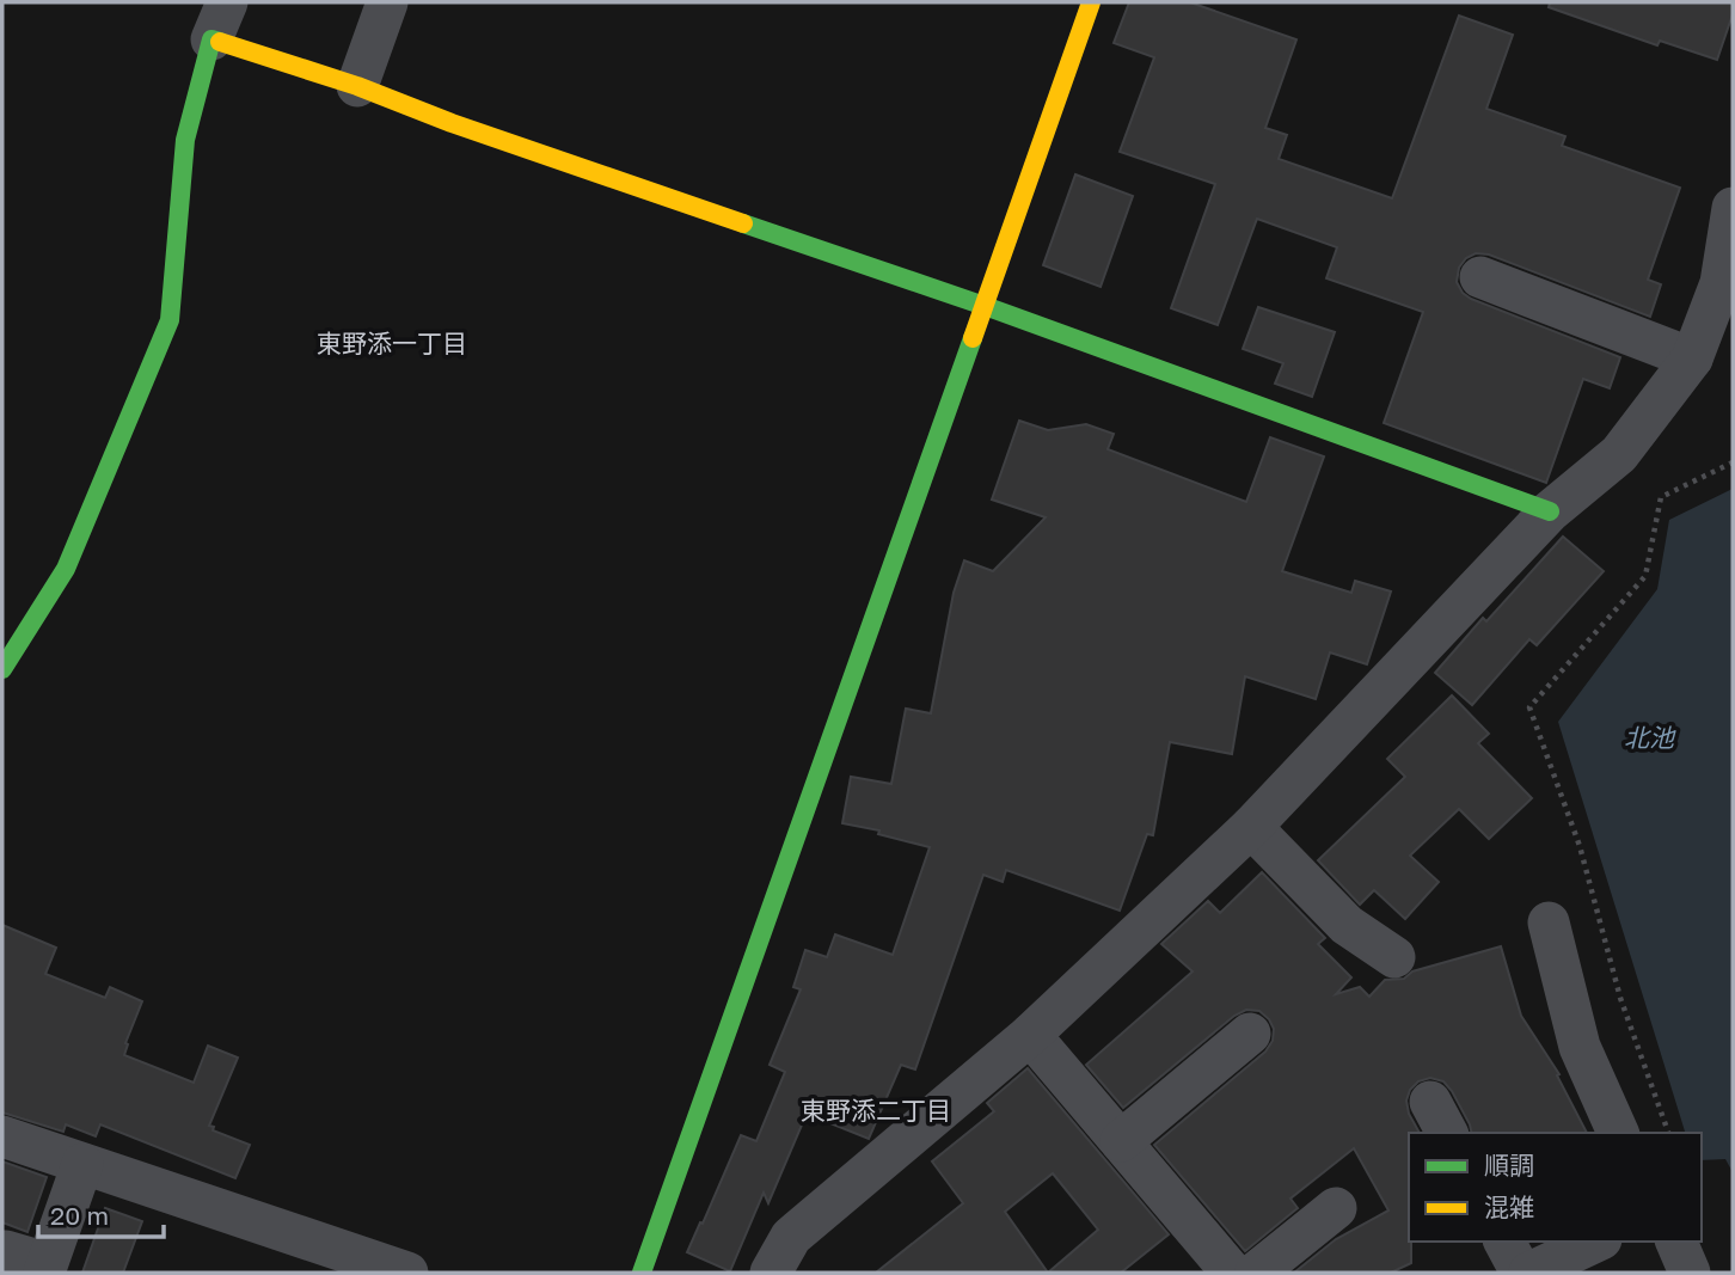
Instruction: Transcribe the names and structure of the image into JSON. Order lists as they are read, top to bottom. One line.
{"districts":["東野添一丁目","東野添二丁目"],"water":["北池"],"legend":["順調","混雑"],"scale_bar":"20 m"}
